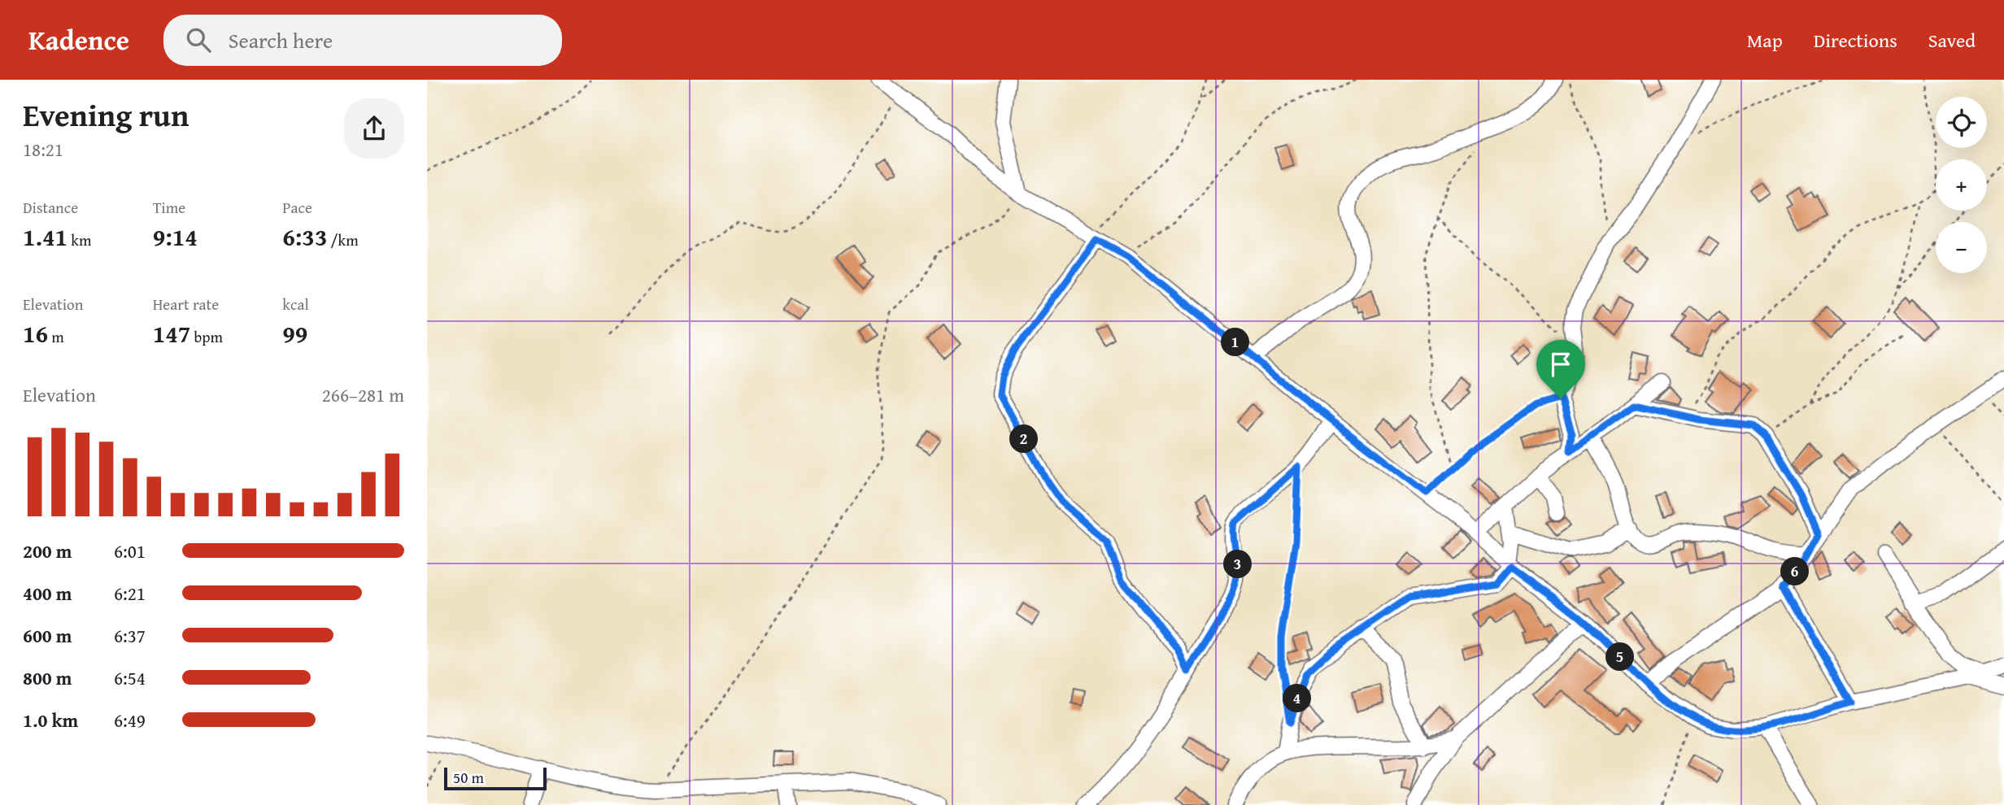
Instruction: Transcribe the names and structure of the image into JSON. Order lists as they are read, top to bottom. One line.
{"scale_bar":"50 m","page":{"header":"Kadence","search":"Search here","nav":["Map","Directions","Saved"],"heading":["Evening run","18:21"],"map_buttons":["+","−"],"stats":[["Distance","1.41 km"],["Time","9:14"],["Pace","6:33 /km"],["Elevation","16 m"],["Heart rate","147 bpm"],["kcal","99"]],"pins":["1","2","3","6","5","4"],"chart":["Elevation","266–281 m"],"list":[{"name":"200 m","note":"6:01"},{"name":"400 m","note":"6:21"},{"name":"600 m","note":"6:37"},{"name":"800 m","note":"6:54"},{"name":"1.0 km","note":"6:49"}],"scale":"50 m"}}
